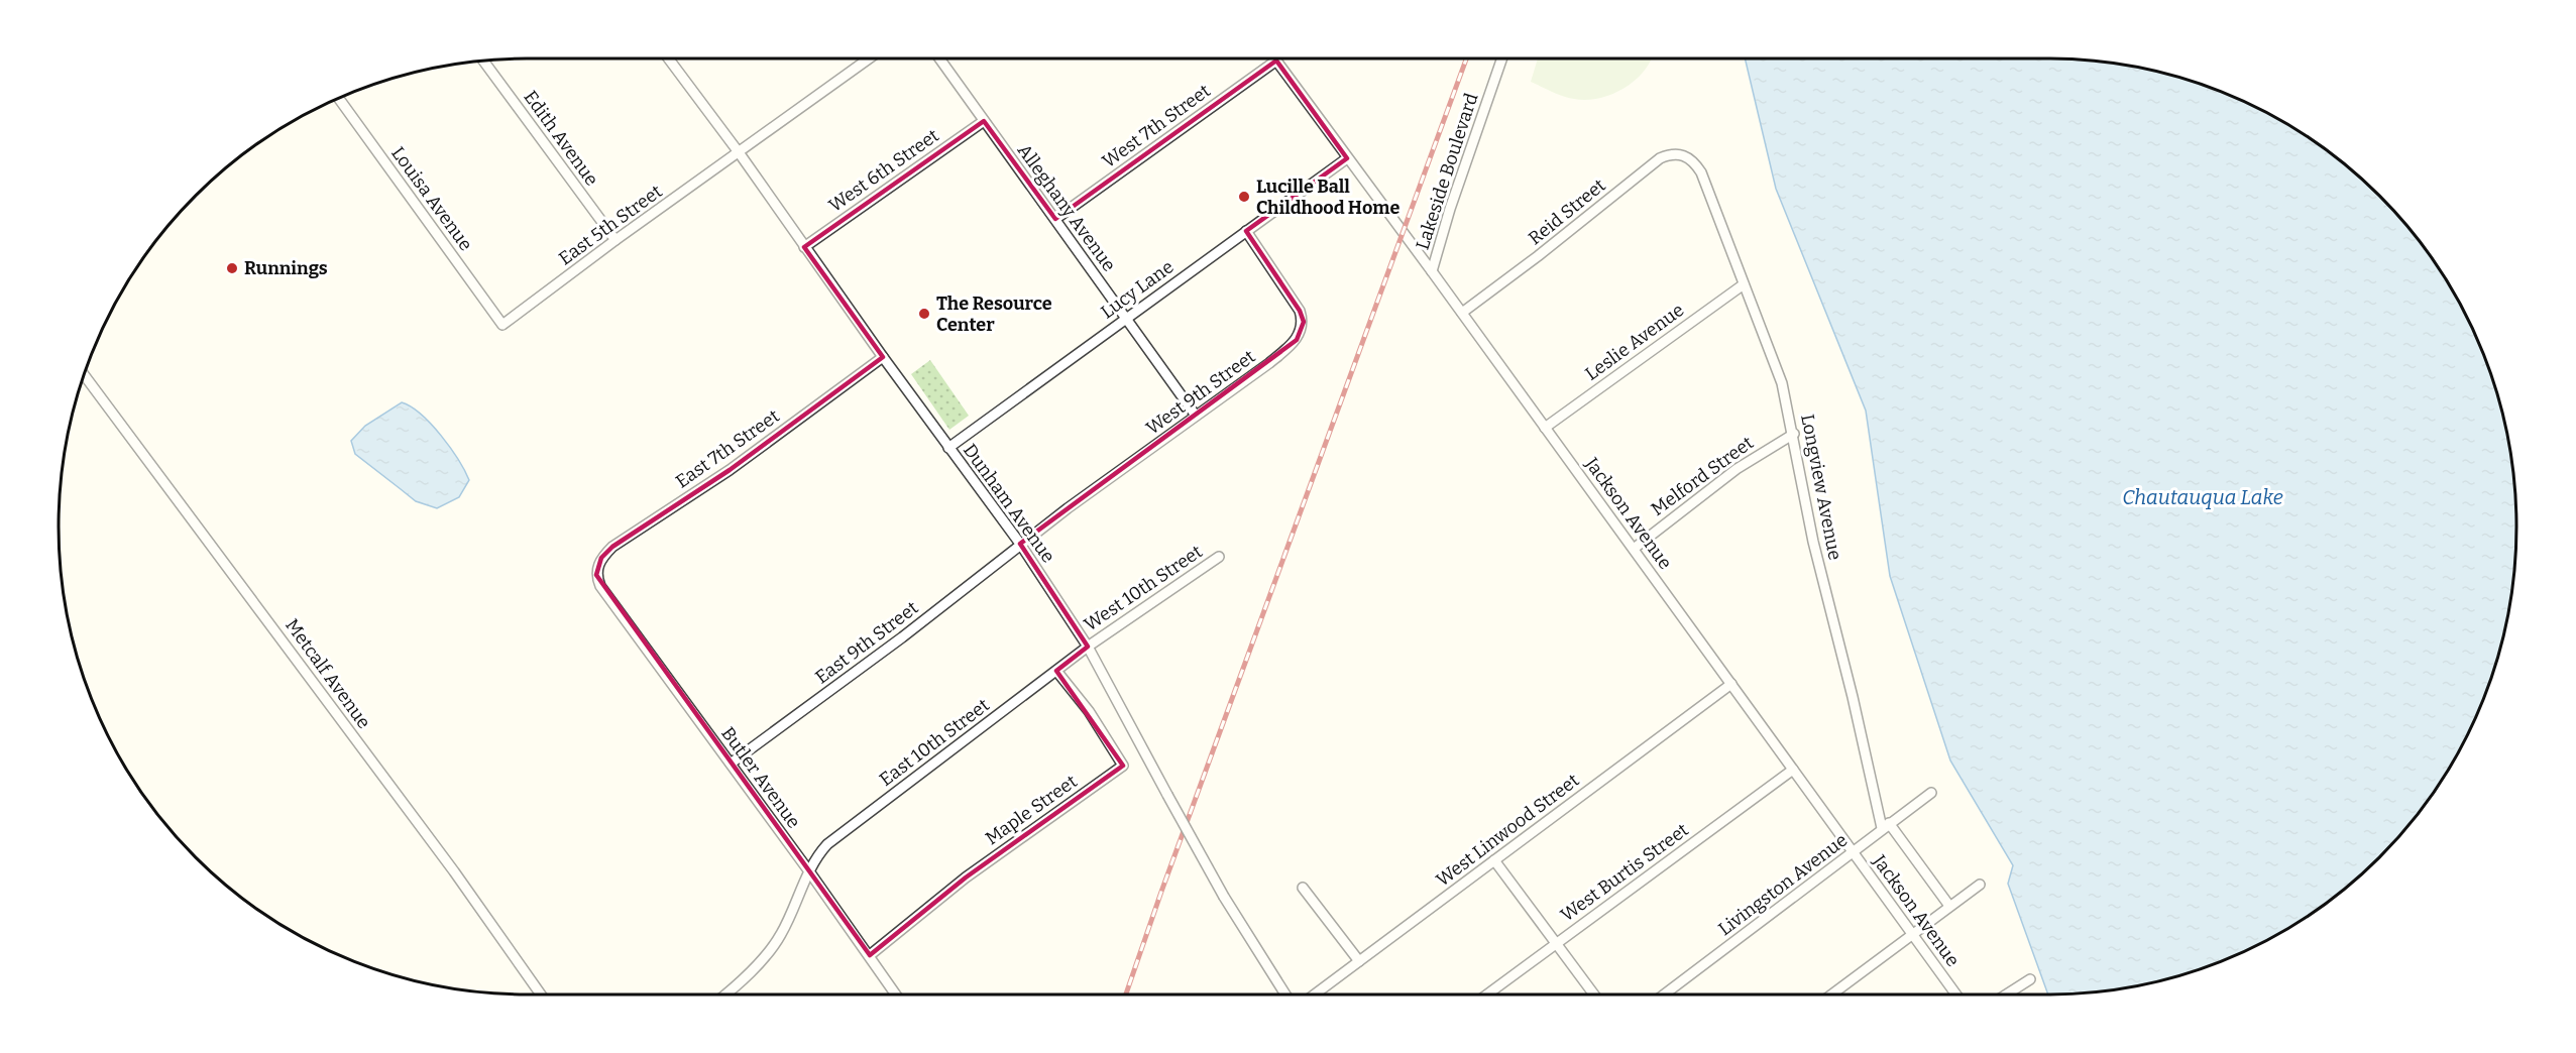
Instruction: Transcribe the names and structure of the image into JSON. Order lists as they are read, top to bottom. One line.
{"streets":{"street":["West 7th Street","Edith Avenue","West 6th Street","Lakeside Boulevard","Louisa Avenue","Alleghany Avenue","Reid Street","East 5th Street","Lucy Lane","Leslie Avenue","West 9th Street","East 7th Street","Melford Street","Longview Avenue","Dunham Avenue","Jackson Avenue","West 10th Street","East 9th Street","Metcalf Avenue","East 10th Street","Butler Avenue","Maple Street","West Linwood Street","West Burtis Street","Livingston Avenue"]},"crossings":[["West 7th Street","Alleghany Avenue"],["West 7th Street","Jackson Avenue"],["Edith Avenue","East 5th Street"],["West 6th Street","Alleghany Avenue"],["West 6th Street","Dunham Avenue"],["Lakeside Boulevard","Jackson Avenue"],["Louisa Avenue","East 5th Street"],["Alleghany Avenue","Lucy Lane"],["Alleghany Avenue","West 9th Street"],["Reid Street","Longview Avenue"],["Reid Street","Jackson Avenue"],["East 5th Street","Dunham Avenue"],["Lucy Lane","West 9th Street"],["Lucy Lane","Dunham Avenue"],["Lucy Lane","Jackson Avenue"],["Leslie Avenue","Longview Avenue"],["Leslie Avenue","Jackson Avenue"],["West 9th Street","Dunham Avenue"],["West 9th Street","East 9th Street"],["East 7th Street","Dunham Avenue"],["East 7th Street","Butler Avenue"],["Melford Street","Longview Avenue"],["Melford Street","Jackson Avenue"],["Longview Avenue","Livingston Avenue"],["Dunham Avenue","West 10th Street"],["Dunham Avenue","East 9th Street"],["Dunham Avenue","East 10th Street"],["Jackson Avenue","West Linwood Street"],["Jackson Avenue","West Burtis Street"],["Jackson Avenue","Livingston Avenue"],["West 10th Street","East 10th Street"],["East 9th Street","Butler Avenue"],["East 10th Street","Butler Avenue"],["East 10th Street","Maple Street"],["Butler Avenue","Maple Street"]],"water":["Chautauqua Lake"],"places":["Lucille Ball Childhood Home","Runnings","The Resource Center"]}
